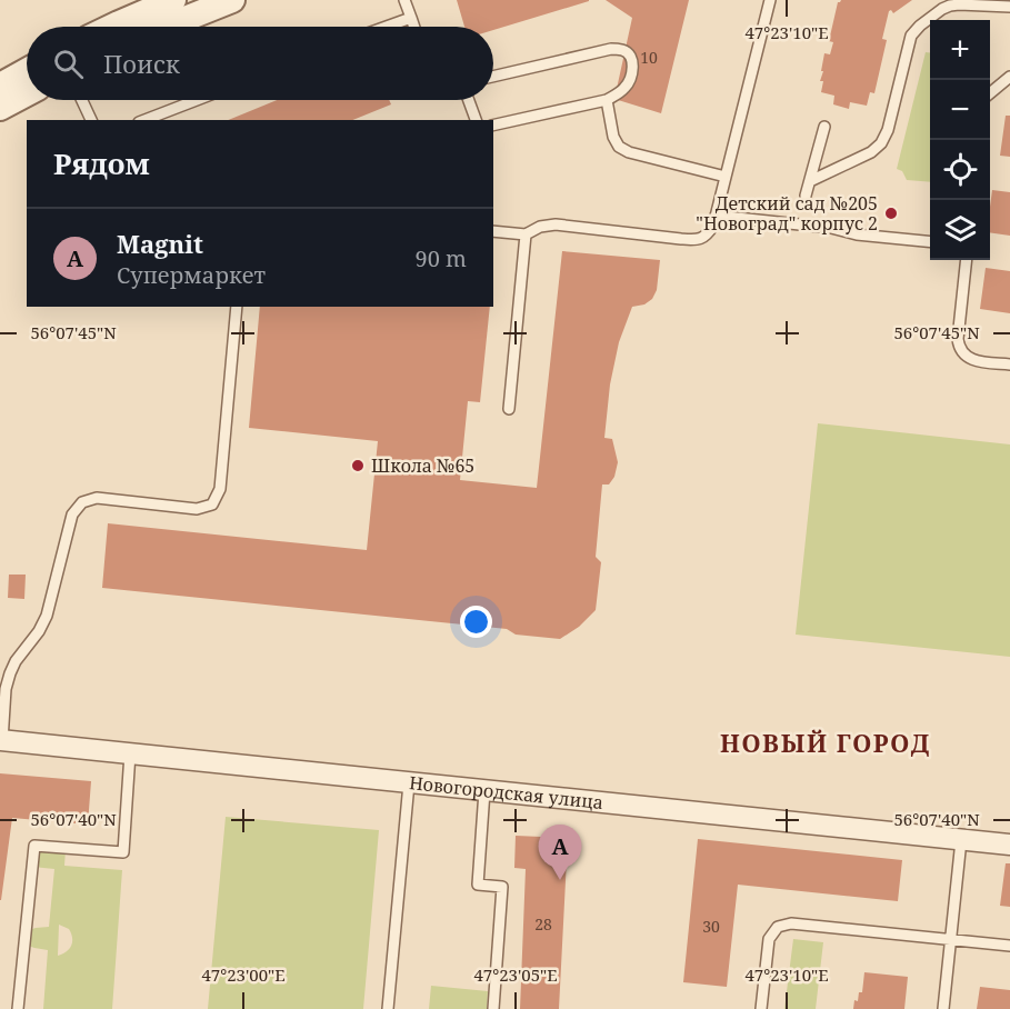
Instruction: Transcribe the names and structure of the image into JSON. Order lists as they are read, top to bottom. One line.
{"streets":{"street":["Новогородская улица"]},"districts":["НОВЫЙ ГОРОД"],"places":["Детский сад №205 \"Новоград\" корпус 2","Школа №65"],"house_numbers":["10","28","30"],"page":{"map_buttons":["+","−"],"search":"Поиск","heading":"Рядом","list":[{"mark":"A","name":"Magnit","note":"Супермаркет","value":"90 m"}],"pins":"A"},"coordinates":["47°23'10\"E","56°07'45\"N","56°07'40\"N","47°23'00\"E","47°23'05\"E"]}
